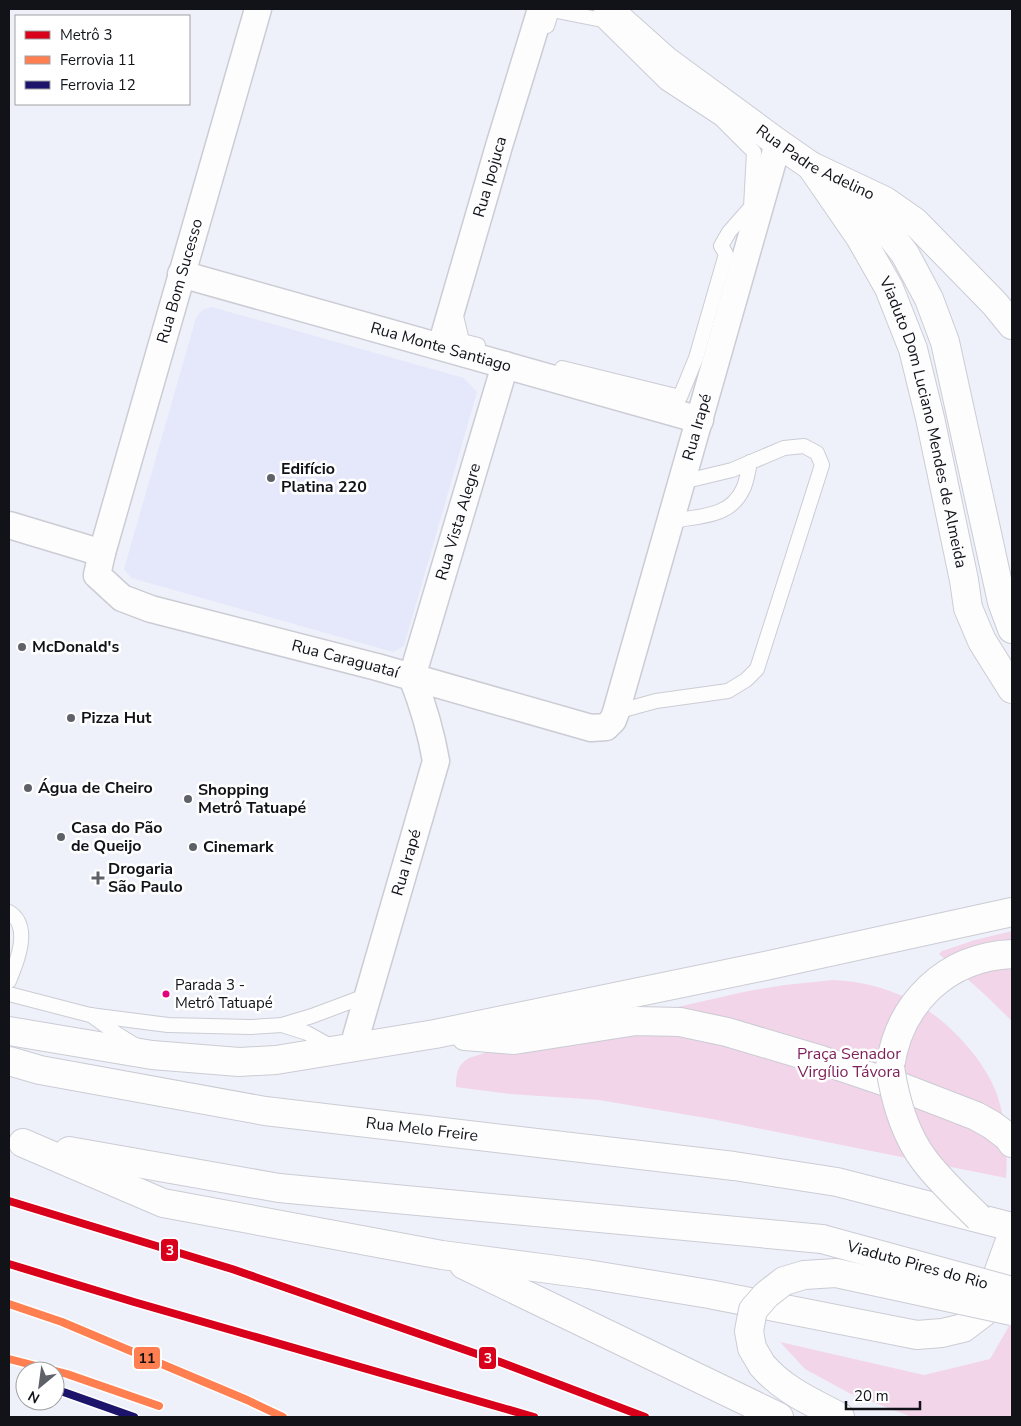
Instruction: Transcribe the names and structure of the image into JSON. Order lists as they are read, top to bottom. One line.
{"streets":{"main road":["Rua Padre Adelino","Viaduto Dom Luciano Mendes de Almeida","Rua Melo Freire","Viaduto Pires do Rio"],"street":["Rua Ipojuca","Rua Bom Sucesso","Rua Monte Santiago","Rua Irapé","Rua Vista Alegre","Rua Caraguataí"]},"crossings":[["Rua Padre Adelino","Viaduto Dom Luciano Mendes de Almeida"],["Rua Padre Adelino","Rua Irapé"],["Rua Ipojuca","Rua Monte Santiago"],["Rua Bom Sucesso","Rua Monte Santiago"],["Rua Bom Sucesso","Rua Caraguataí"],["Rua Monte Santiago","Rua Irapé"],["Rua Monte Santiago","Rua Vista Alegre"],["Rua Irapé","Rua Vista Alegre"],["Rua Irapé","Rua Caraguataí"],["Rua Vista Alegre","Rua Caraguataí"]],"parks":["Praça Senador Virgílio Távora"],"places":{"other":["Edifício Platina 220","McDonald's","Pizza Hut","Água de Cheiro","Shopping Metrô Tatuapé","Casa do Pão de Queijo","Cinemark","Parada 3 - Metrô Tatuapé"],"health":["Drogaria São Paulo"]},"lines":["metro line 3","rail line 11","rail line 12"],"legend":["Metrô 3","Ferrovia 11","Ferrovia 12"],"scale_bar":"20 m","north":"bottom left"}
